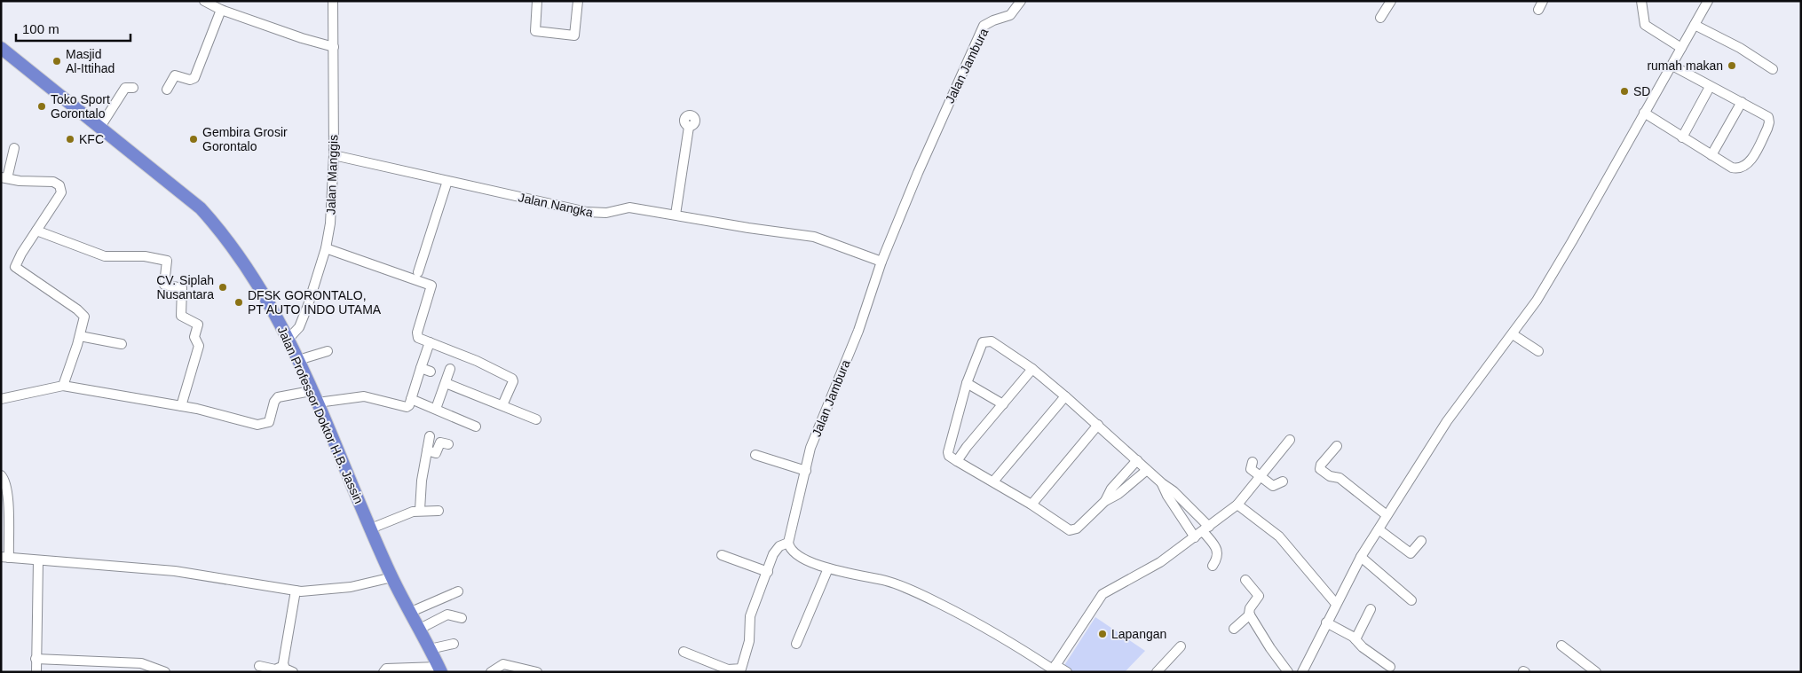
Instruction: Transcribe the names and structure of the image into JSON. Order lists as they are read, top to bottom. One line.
{"streets":{"highway":["Jalan Professor Doktor H.B. Jassin"],"street":["Jalan Jambura","Jalan Manggis","Jalan Nangka"]},"crossings":[["Jalan Jambura","Jalan Nangka"],["Jalan Manggis","Jalan Nangka"],["Jalan Manggis","Jalan Professor Doktor H.B. Jassin"]],"places":["Masjid Al-Ittihad","rumah makan","SD","Toko Sport Gorontalo","KFC","Gembira Grosir Gorontalo","CV. Siplah Nusantara","DFSK GORONTALO, PT AUTO INDO UTAMA","Lapangan"],"scale_bar":"100 m"}
